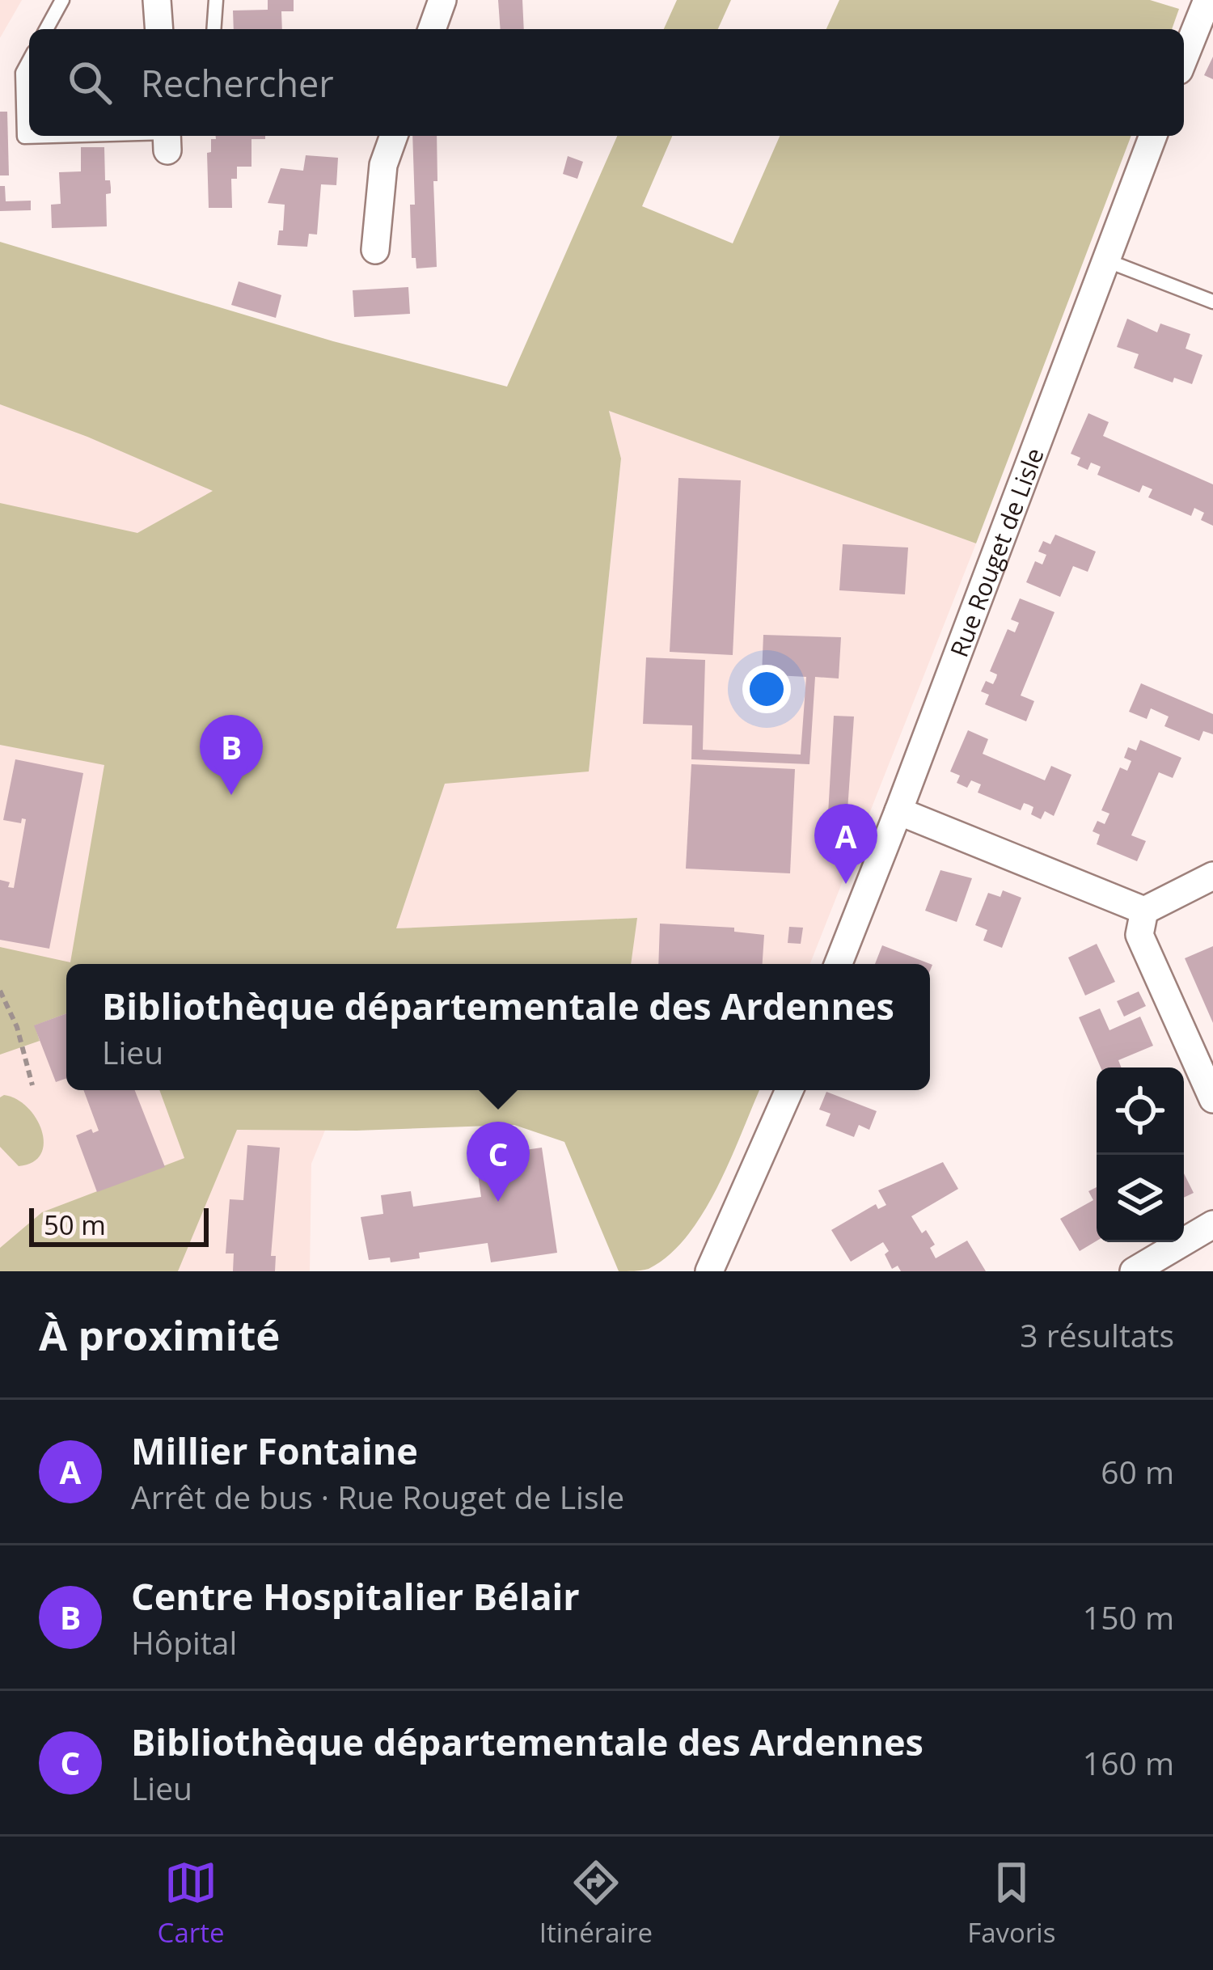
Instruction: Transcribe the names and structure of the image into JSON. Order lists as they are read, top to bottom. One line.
{"streets":{"street":["Rue Rouget de Lisle"]},"scale_bar":"50 m","page":{"search":"Rechercher","pins":["B","A","C"],"popup":["Bibliothèque départementale des Ardennes","Lieu"],"scale":"50 m","heading":["À proximité","3 résultats"],"list":[{"mark":"A","name":"Millier Fontaine","note":"Arrêt de bus · Rue Rouget de Lisle","value":"60 m"},{"mark":"B","name":"Centre Hospitalier Bélair","note":"Hôpital","value":"150 m"},{"mark":"C","name":"Bibliothèque départementale des Ardennes","note":"Lieu","value":"160 m"}],"nav":["Carte","Itinéraire","Favoris"]}}
